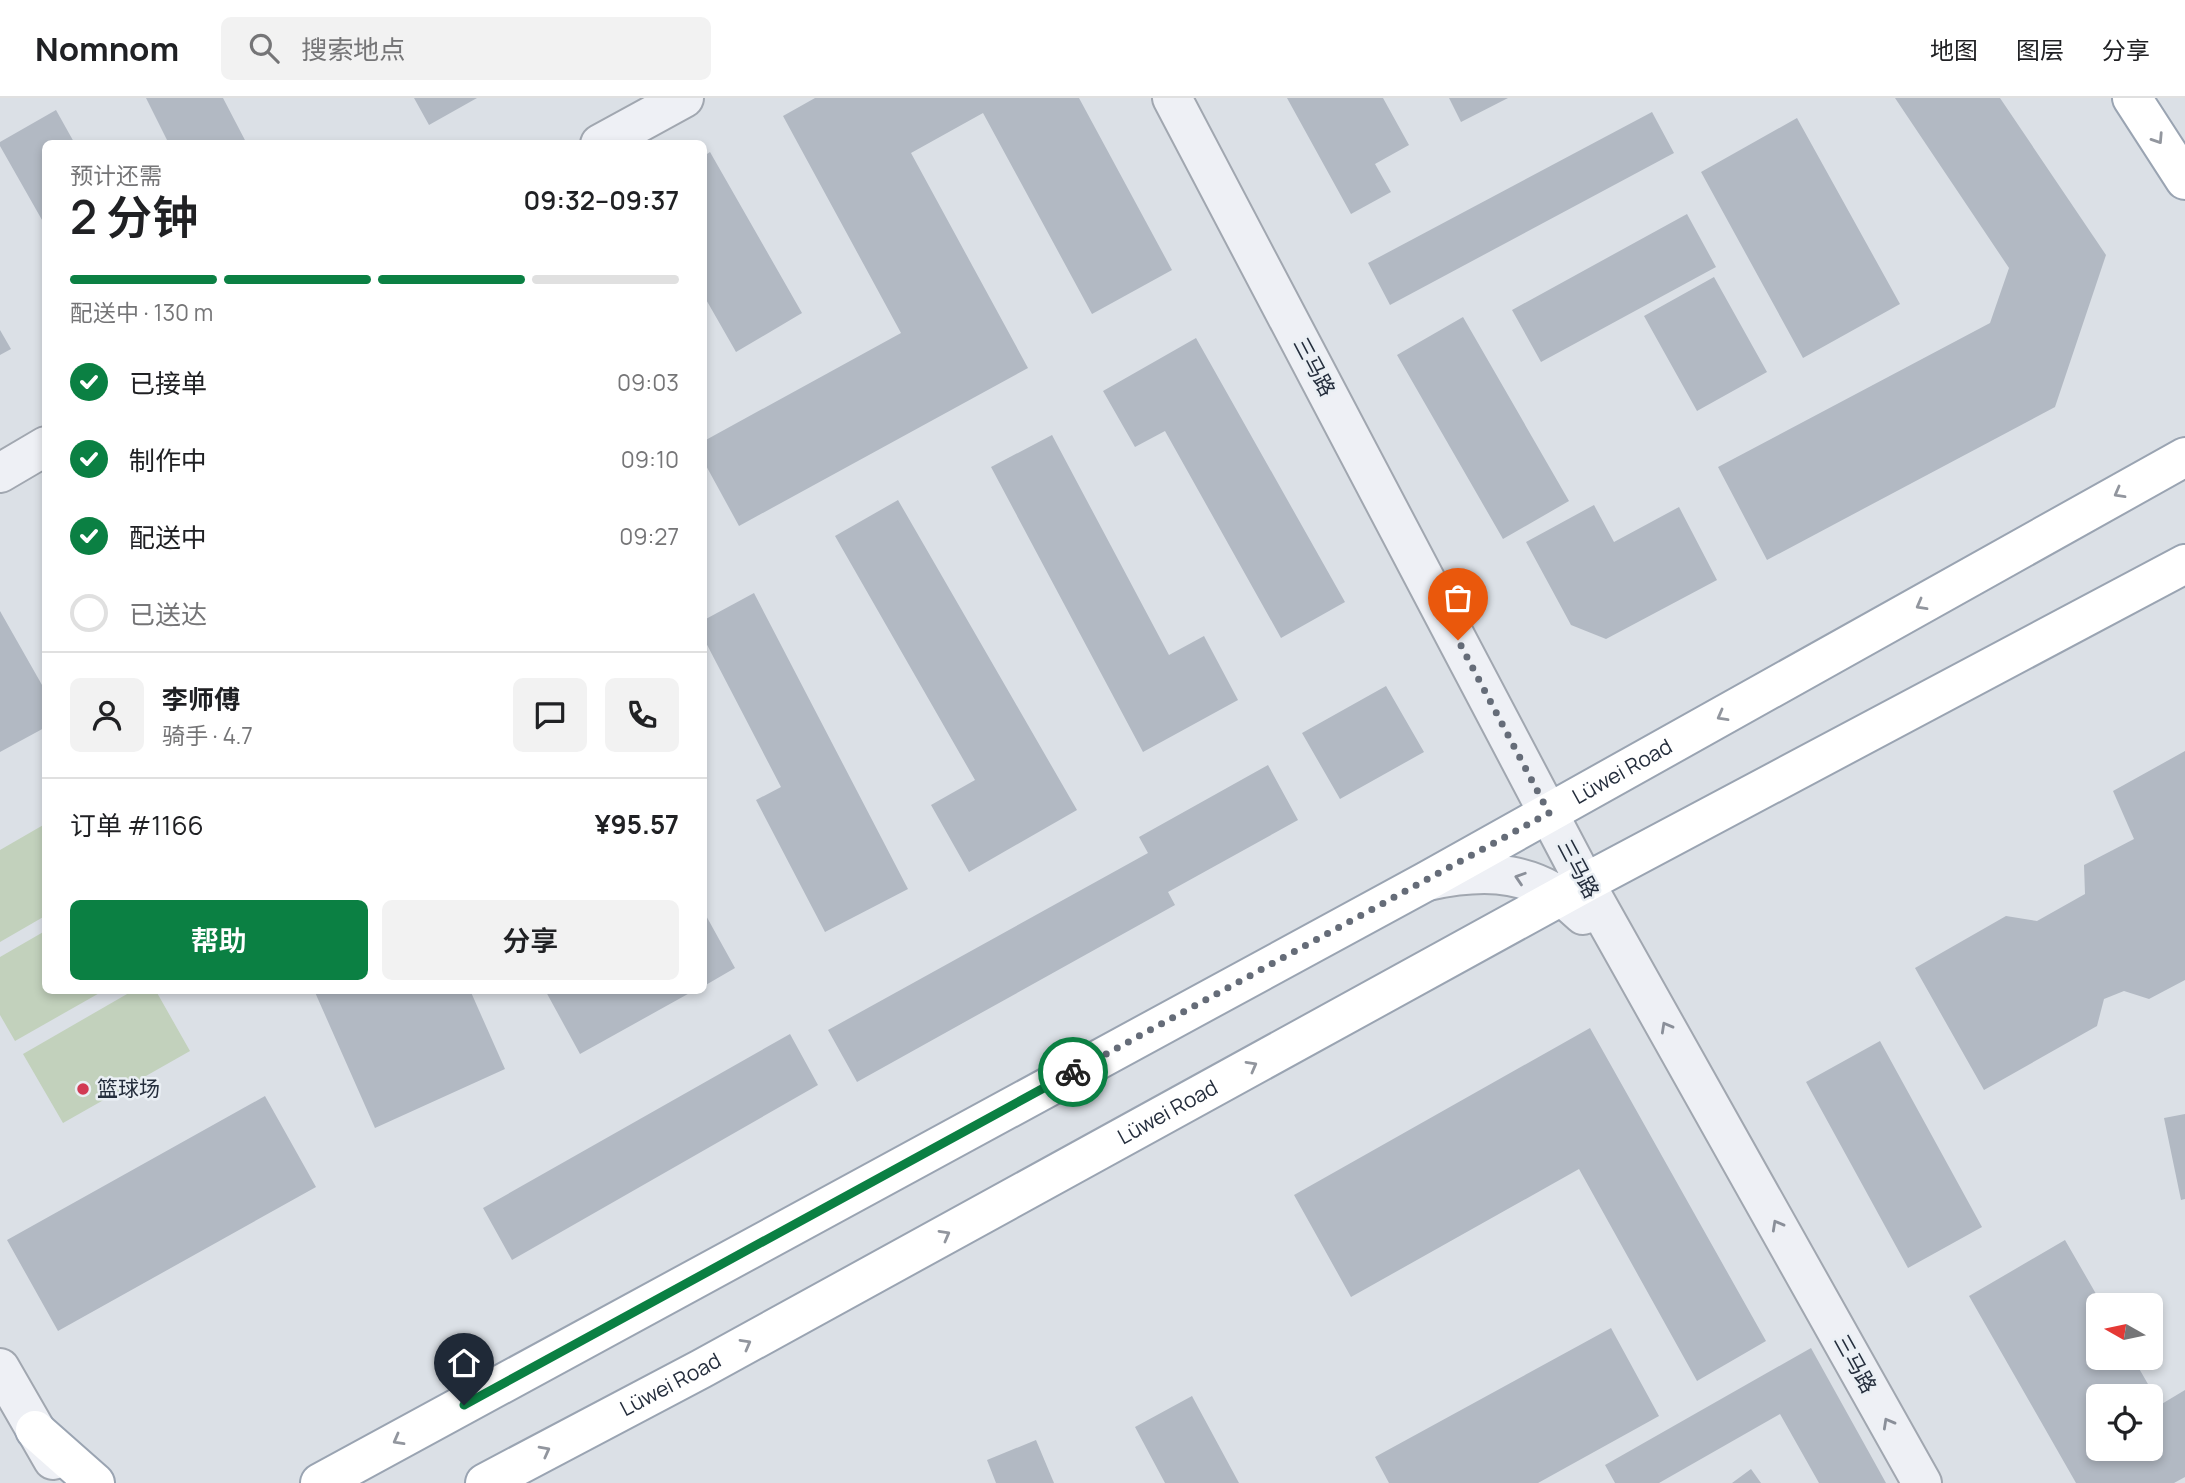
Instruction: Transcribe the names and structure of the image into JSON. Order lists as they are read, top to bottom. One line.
{"streets":{"main road":["Lüwei Road"],"street":["三马路"]},"crossings":[["三马路","Lüwei Road"]],"one_way":["三马路"],"places":["篮球场"],"north":"left","page":{"header":"Nomnom","search":"搜索地点","nav":["地图","图层","分享"],"heading":["2 分钟","预计还需","09:32–09:37"],"panel":["李师傅","骑手 · 4.7","订单 #1166","¥95.57"],"bar":"配送中 · 130 m","list":[["已接单","09:03"],["制作中","09:10"],["配送中","09:27"],"已送达"],"buttons":["帮助","分享"]}}
